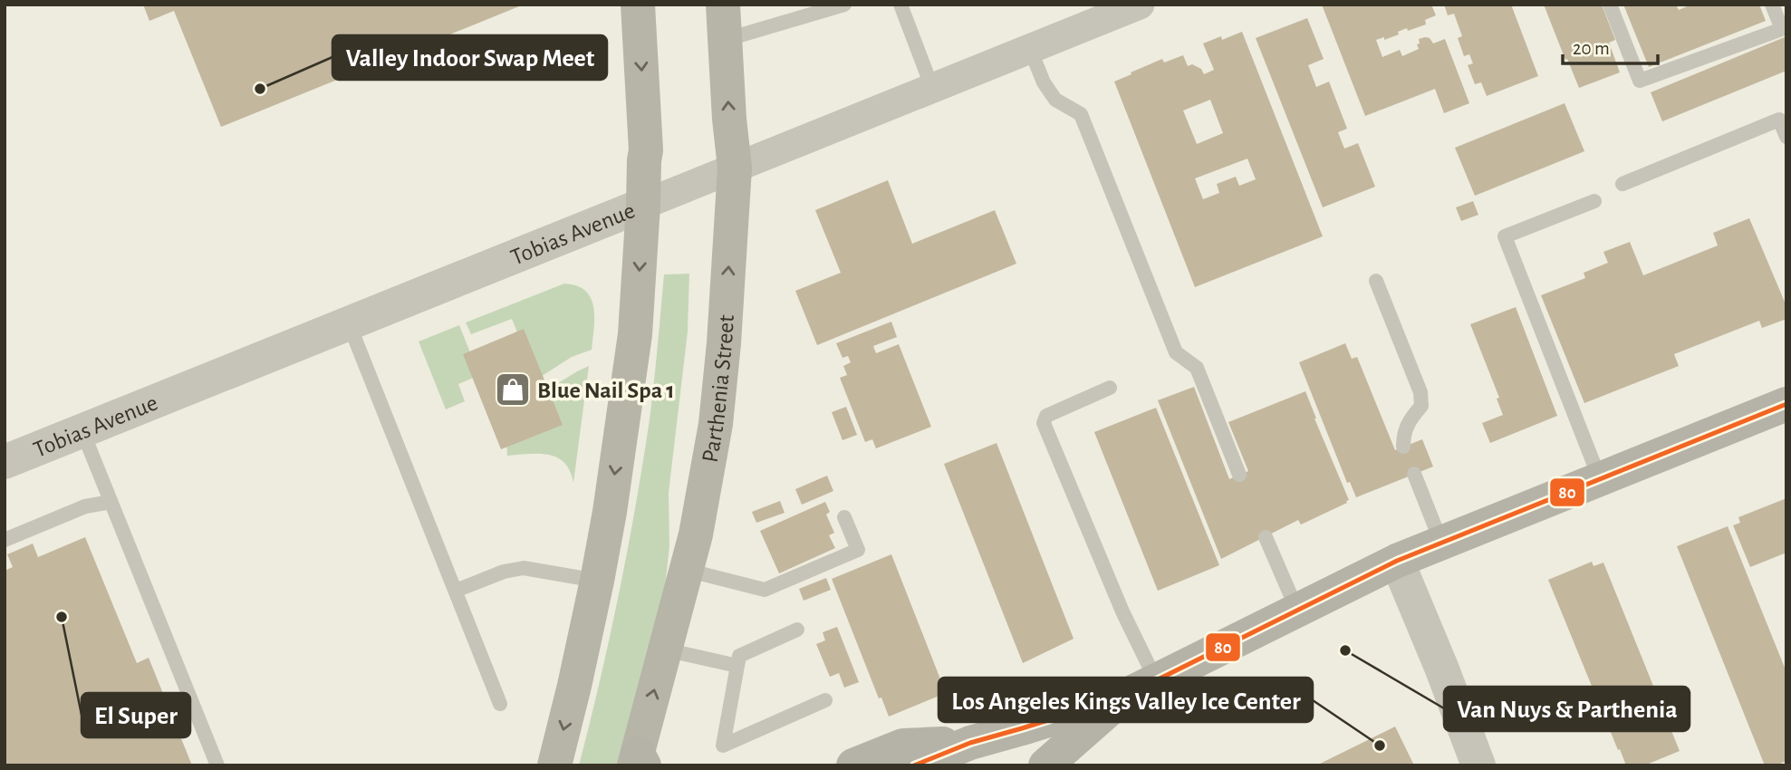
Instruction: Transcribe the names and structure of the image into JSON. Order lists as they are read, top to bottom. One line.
{"streets":{"main road":["Parthenia Street"],"street":["Tobias Avenue"]},"crossings":[["Tobias Avenue","Parthenia Street"]],"places":{"other":["Valley Indoor Swap Meet","El Super","Van Nuys & Parthenia","Los Angeles Kings Valley Ice Center"],"shop":["Blue Nail Spa 1"]},"lines":["transit line 80"],"scale_bar":"20 m"}
